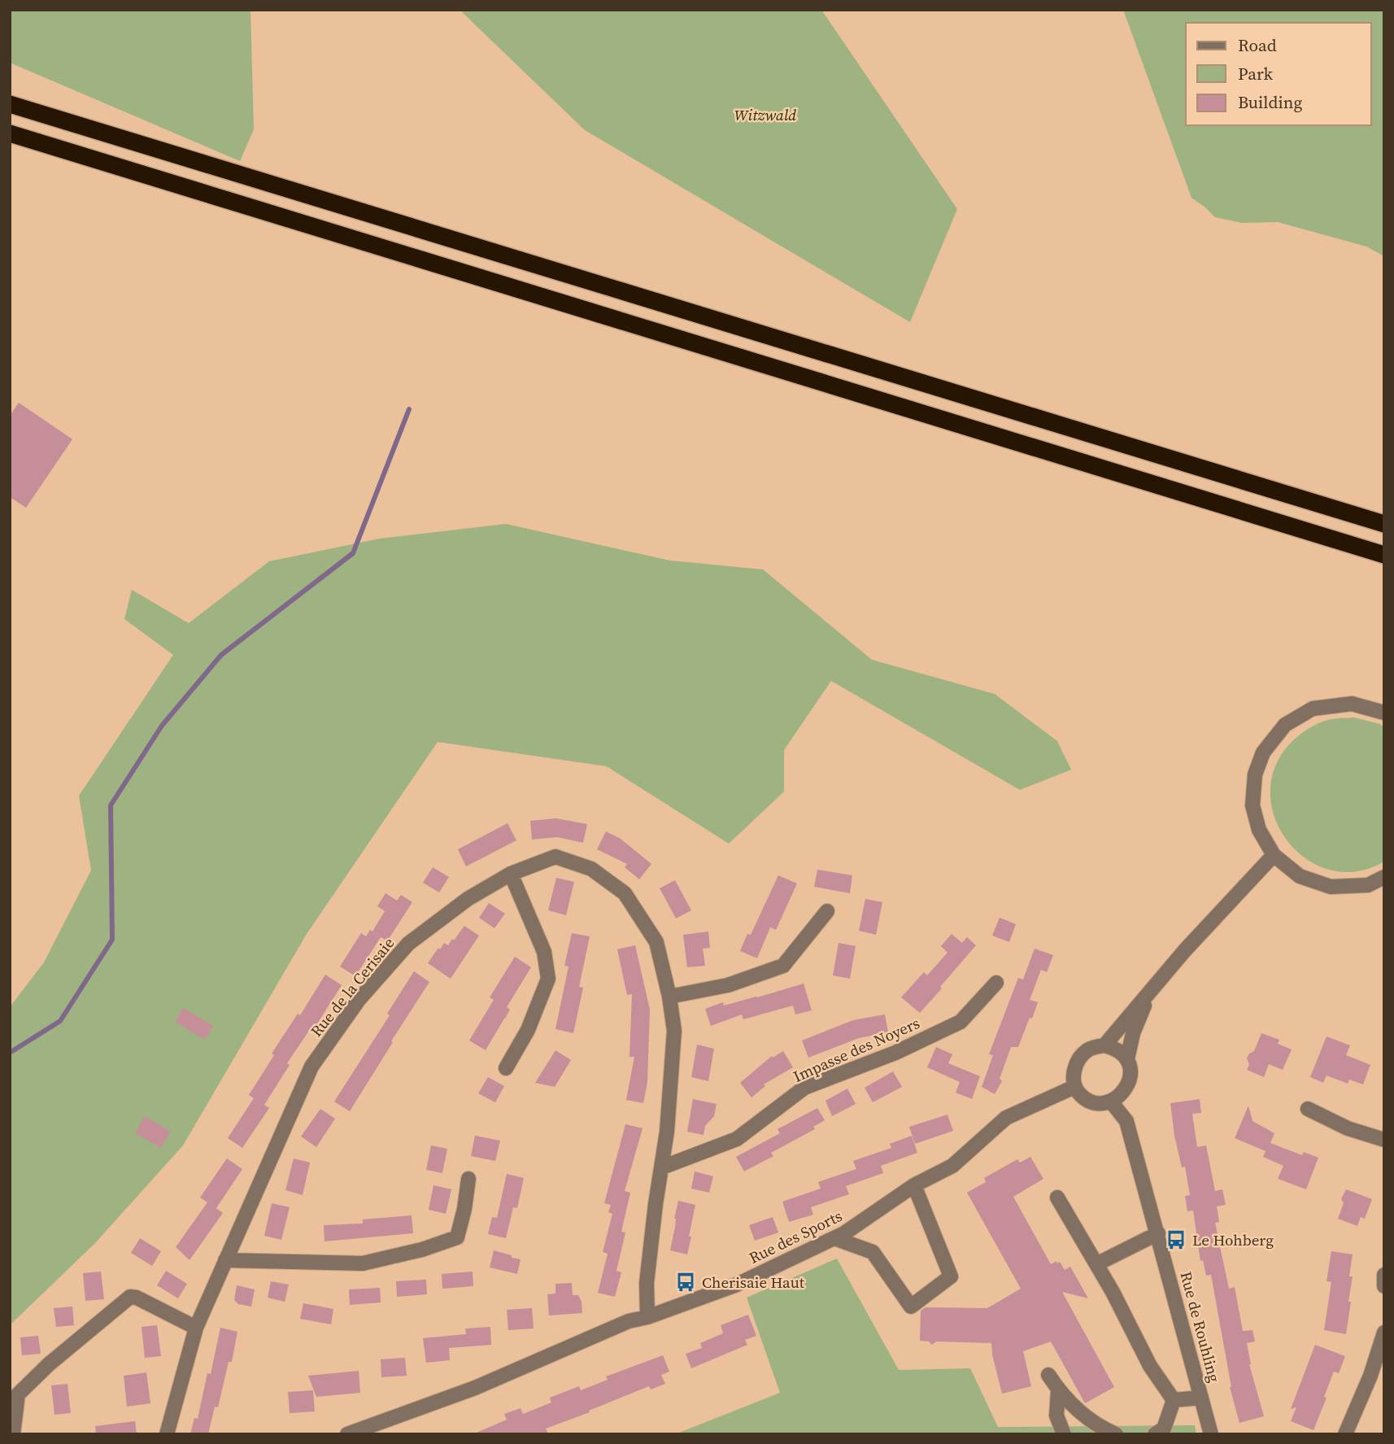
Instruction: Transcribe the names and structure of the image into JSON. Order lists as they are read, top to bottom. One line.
{"streets":{"street":["Rue de la Cerisaie","Impasse des Noyers","Rue des Sports","Rue de Rouhling"]},"crossings":[["Rue de la Cerisaie","Impasse des Noyers"],["Rue de la Cerisaie","Rue des Sports"],["Rue des Sports","Rue de Rouhling"]],"parks":["Witzwald"],"places":{"bus stop":["Le Hohberg","Cherisaie Haut"]},"legend":["Road","Park","Building"]}
